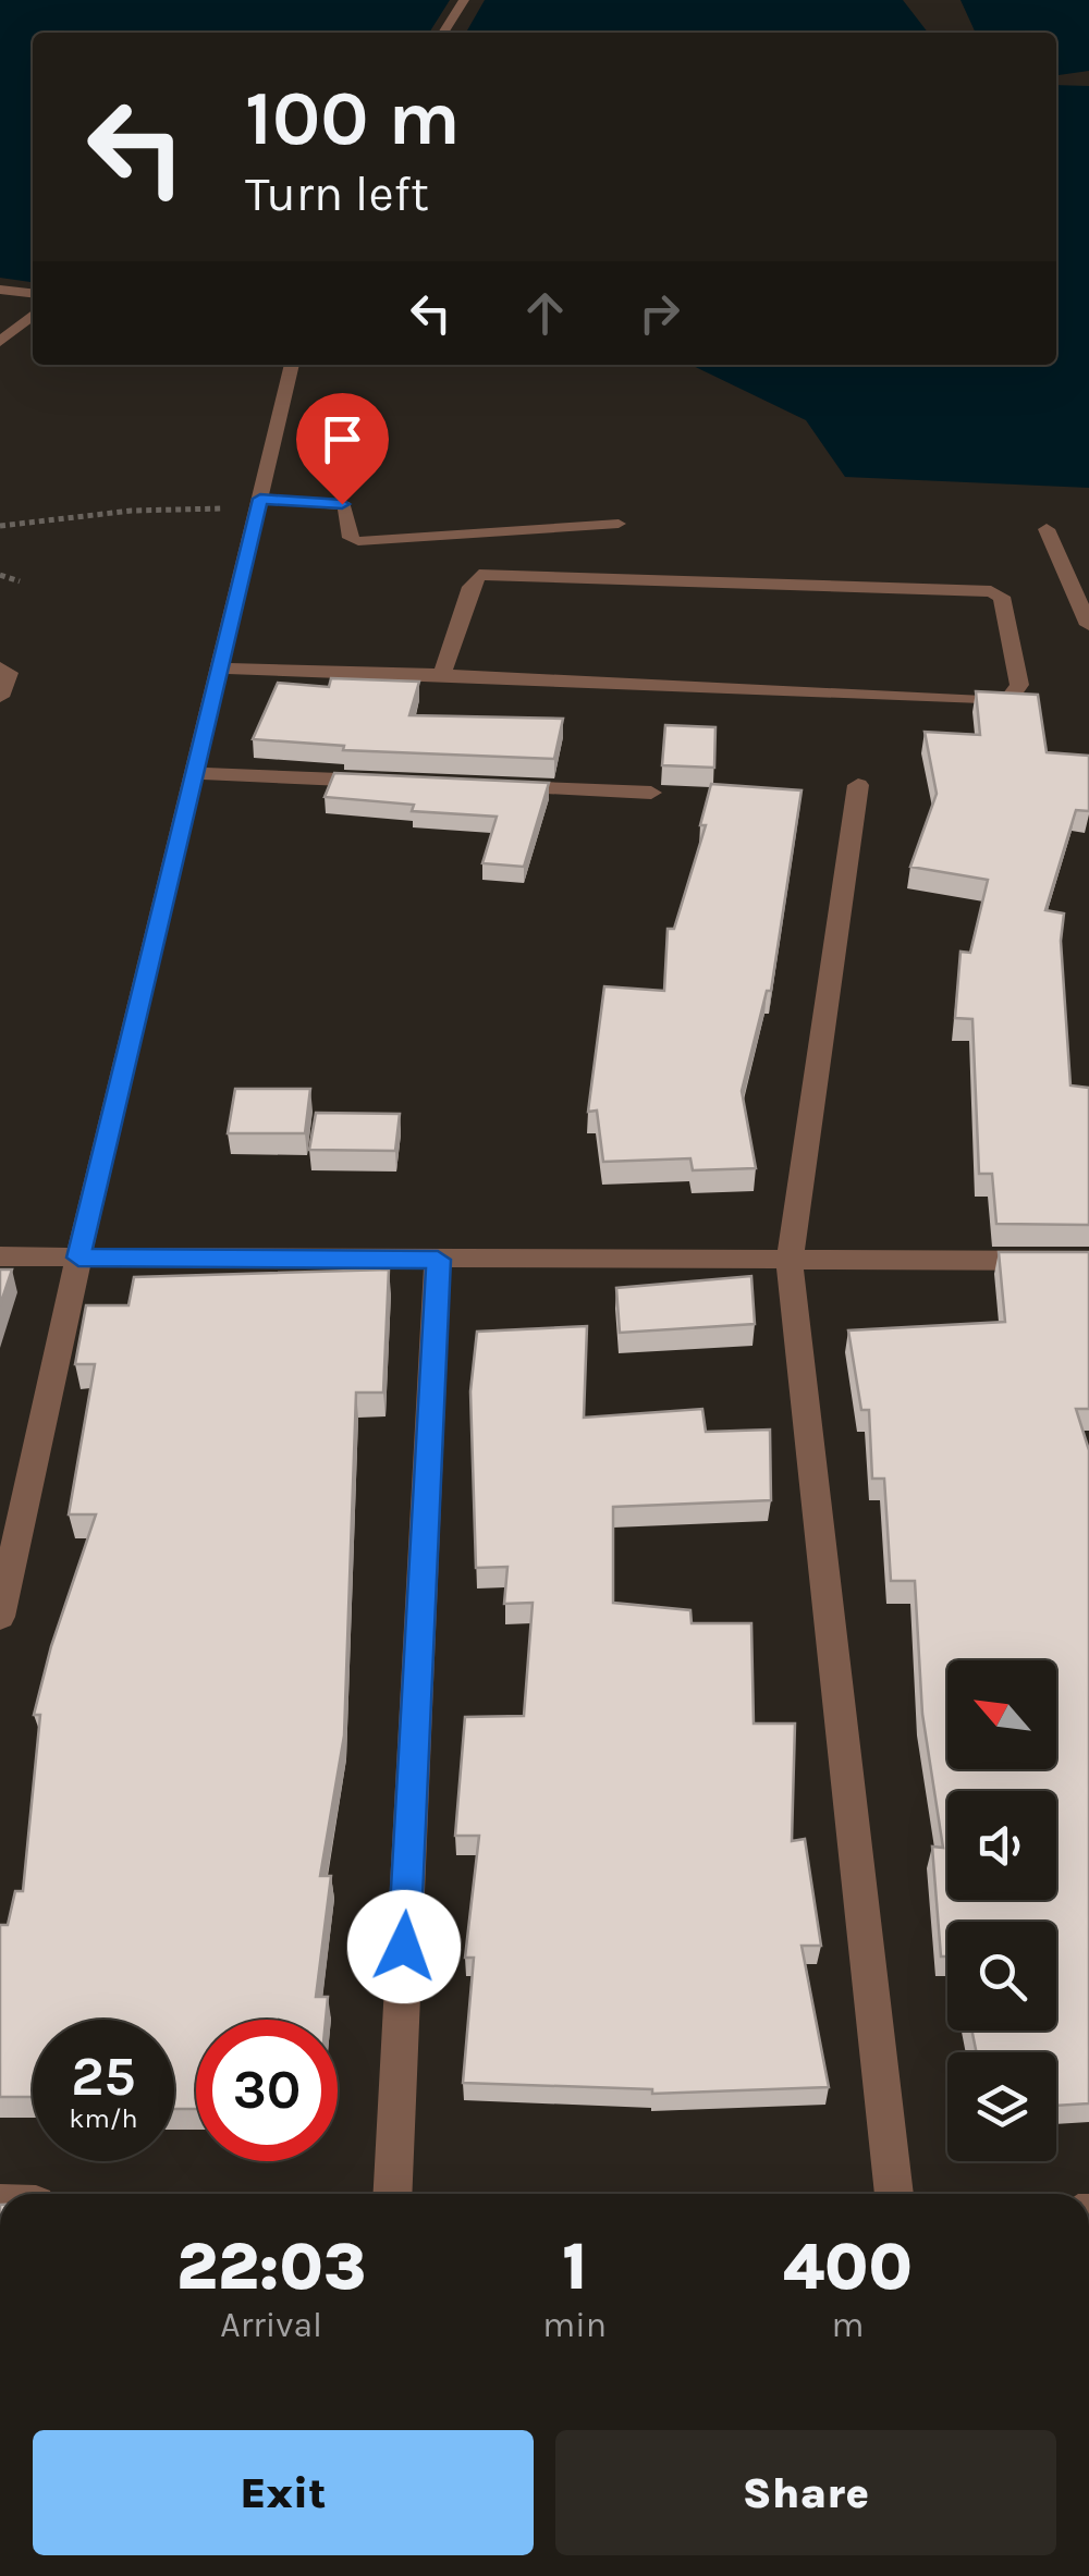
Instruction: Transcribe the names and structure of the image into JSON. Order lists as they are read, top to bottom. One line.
{"north":"top left","page":{"turn":["100 m","Turn left"],"speed":"25 km/h","limit":"30","eta":["22:03","Arrival","1","min","400","m"],"buttons":["Exit","Share"]}}
